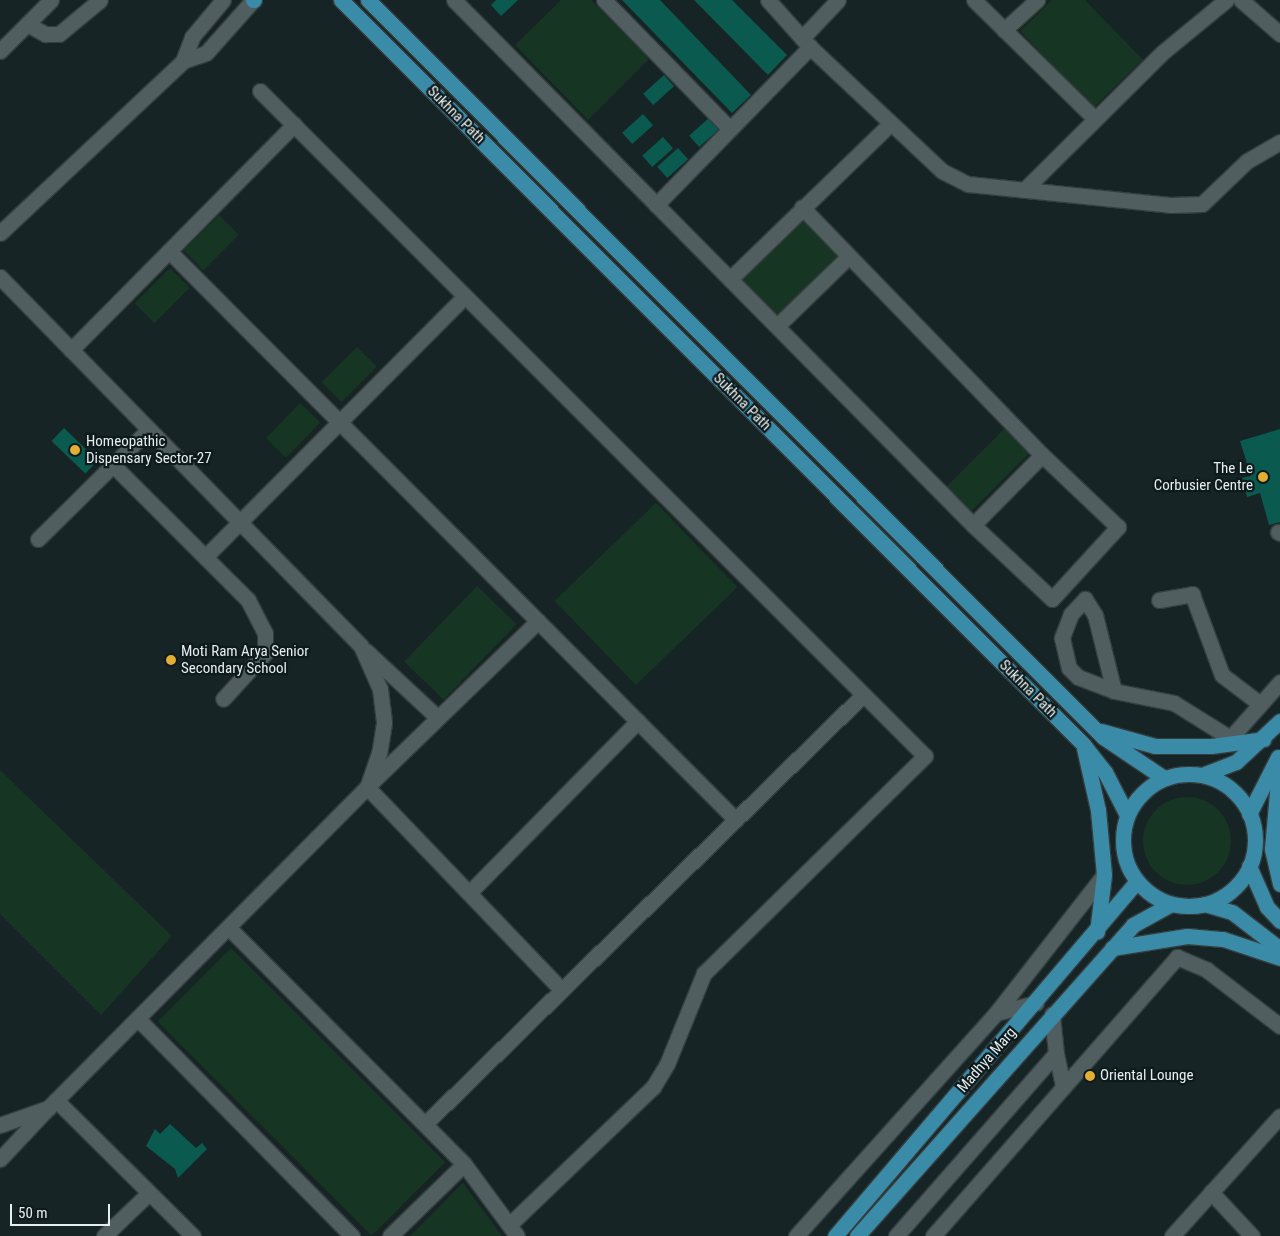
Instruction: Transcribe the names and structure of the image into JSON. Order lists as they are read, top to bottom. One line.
{"streets":{"main road":["Sukhna Path","Madhya Marg"]},"crossings":[["Sukhna Path","Madhya Marg"]],"places":["Homeopathic Dispensary Sector-27","The Le Corbusier Centre","Moti Ram Arya Senior Secondary School","Oriental Lounge"],"scale_bar":"50 m"}
